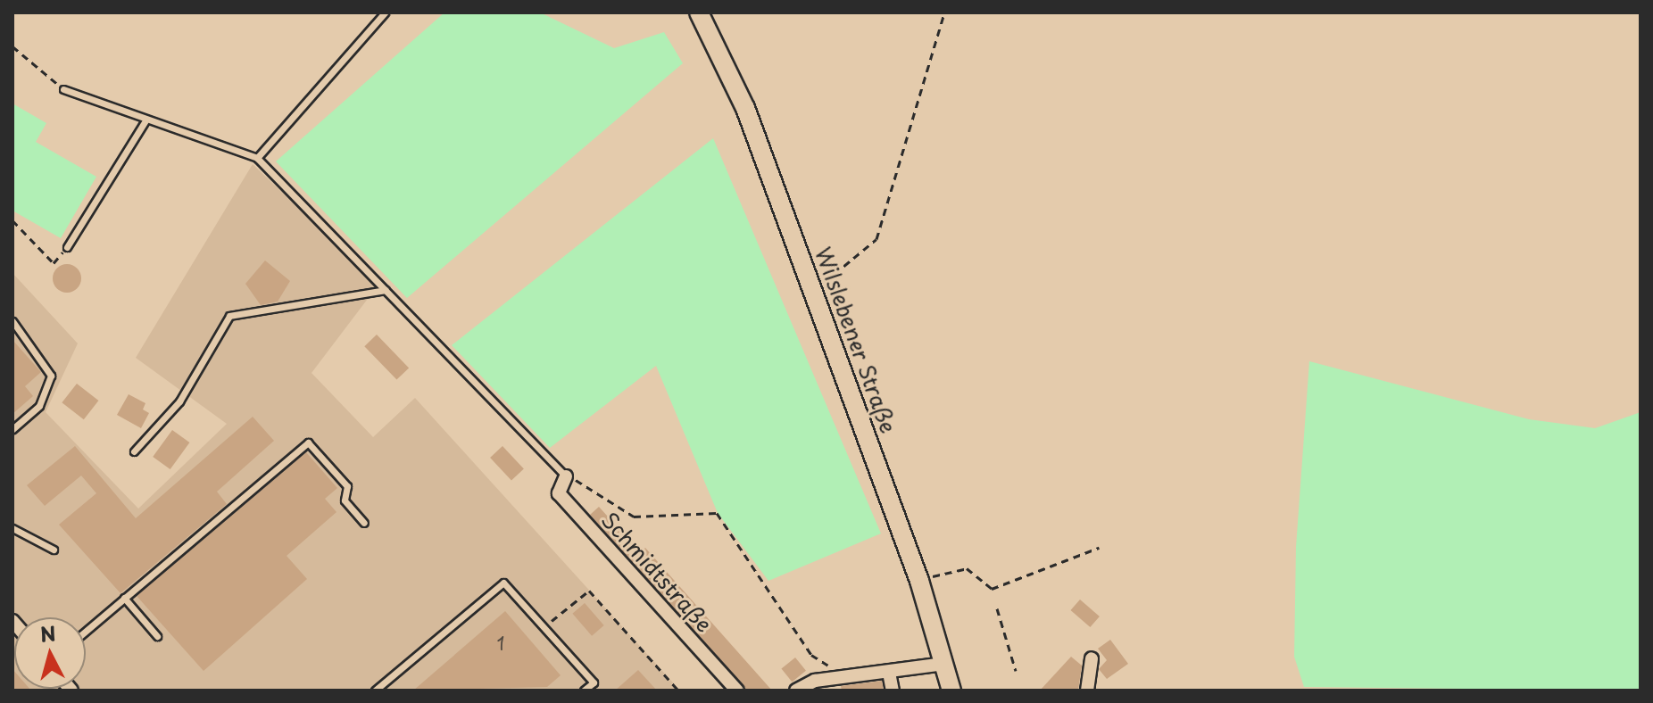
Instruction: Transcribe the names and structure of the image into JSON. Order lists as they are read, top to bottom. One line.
{"streets":{"street":["Wilslebener Straße","Schmidtstraße"]},"house_numbers":["1"],"north":"top"}
